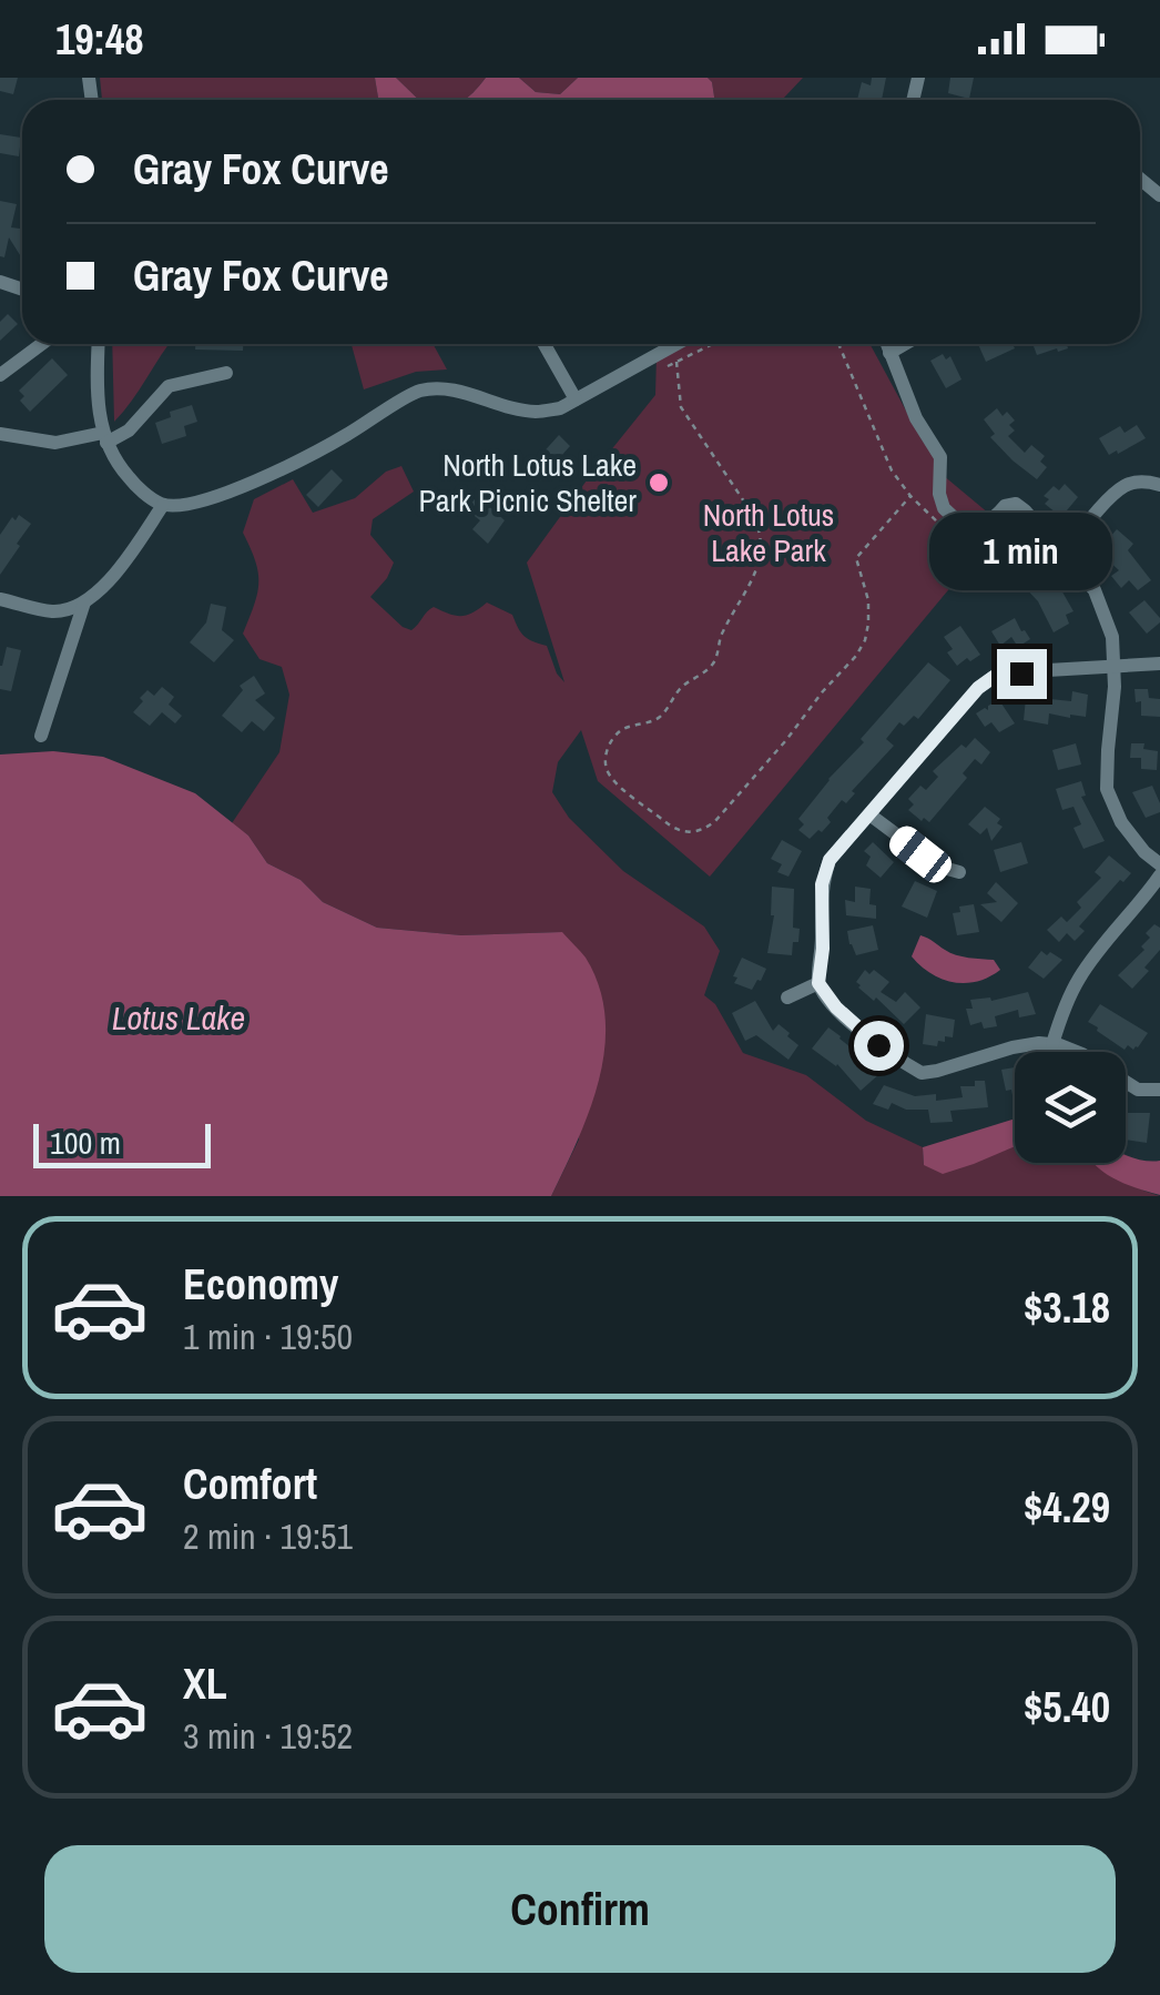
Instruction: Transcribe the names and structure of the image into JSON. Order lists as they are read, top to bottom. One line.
{"water":["Lotus Lake"],"parks":["North Lotus Lake Park"],"places":["North Lotus Lake Park Picnic Shelter"],"scale_bar":"100 m","page":{"status":"19:48","banner":["Gray Fox Curve","Gray Fox Curve"],"bubble":"1 min","scale":"100 m","list":[{"name":"Economy","note":"1 min · 19:50","value":"$3.18"},{"name":"Comfort","note":"2 min · 19:51","value":"$4.29"},{"name":"XL","note":"3 min · 19:52","value":"$5.40"}],"buttons":"Confirm"}}
